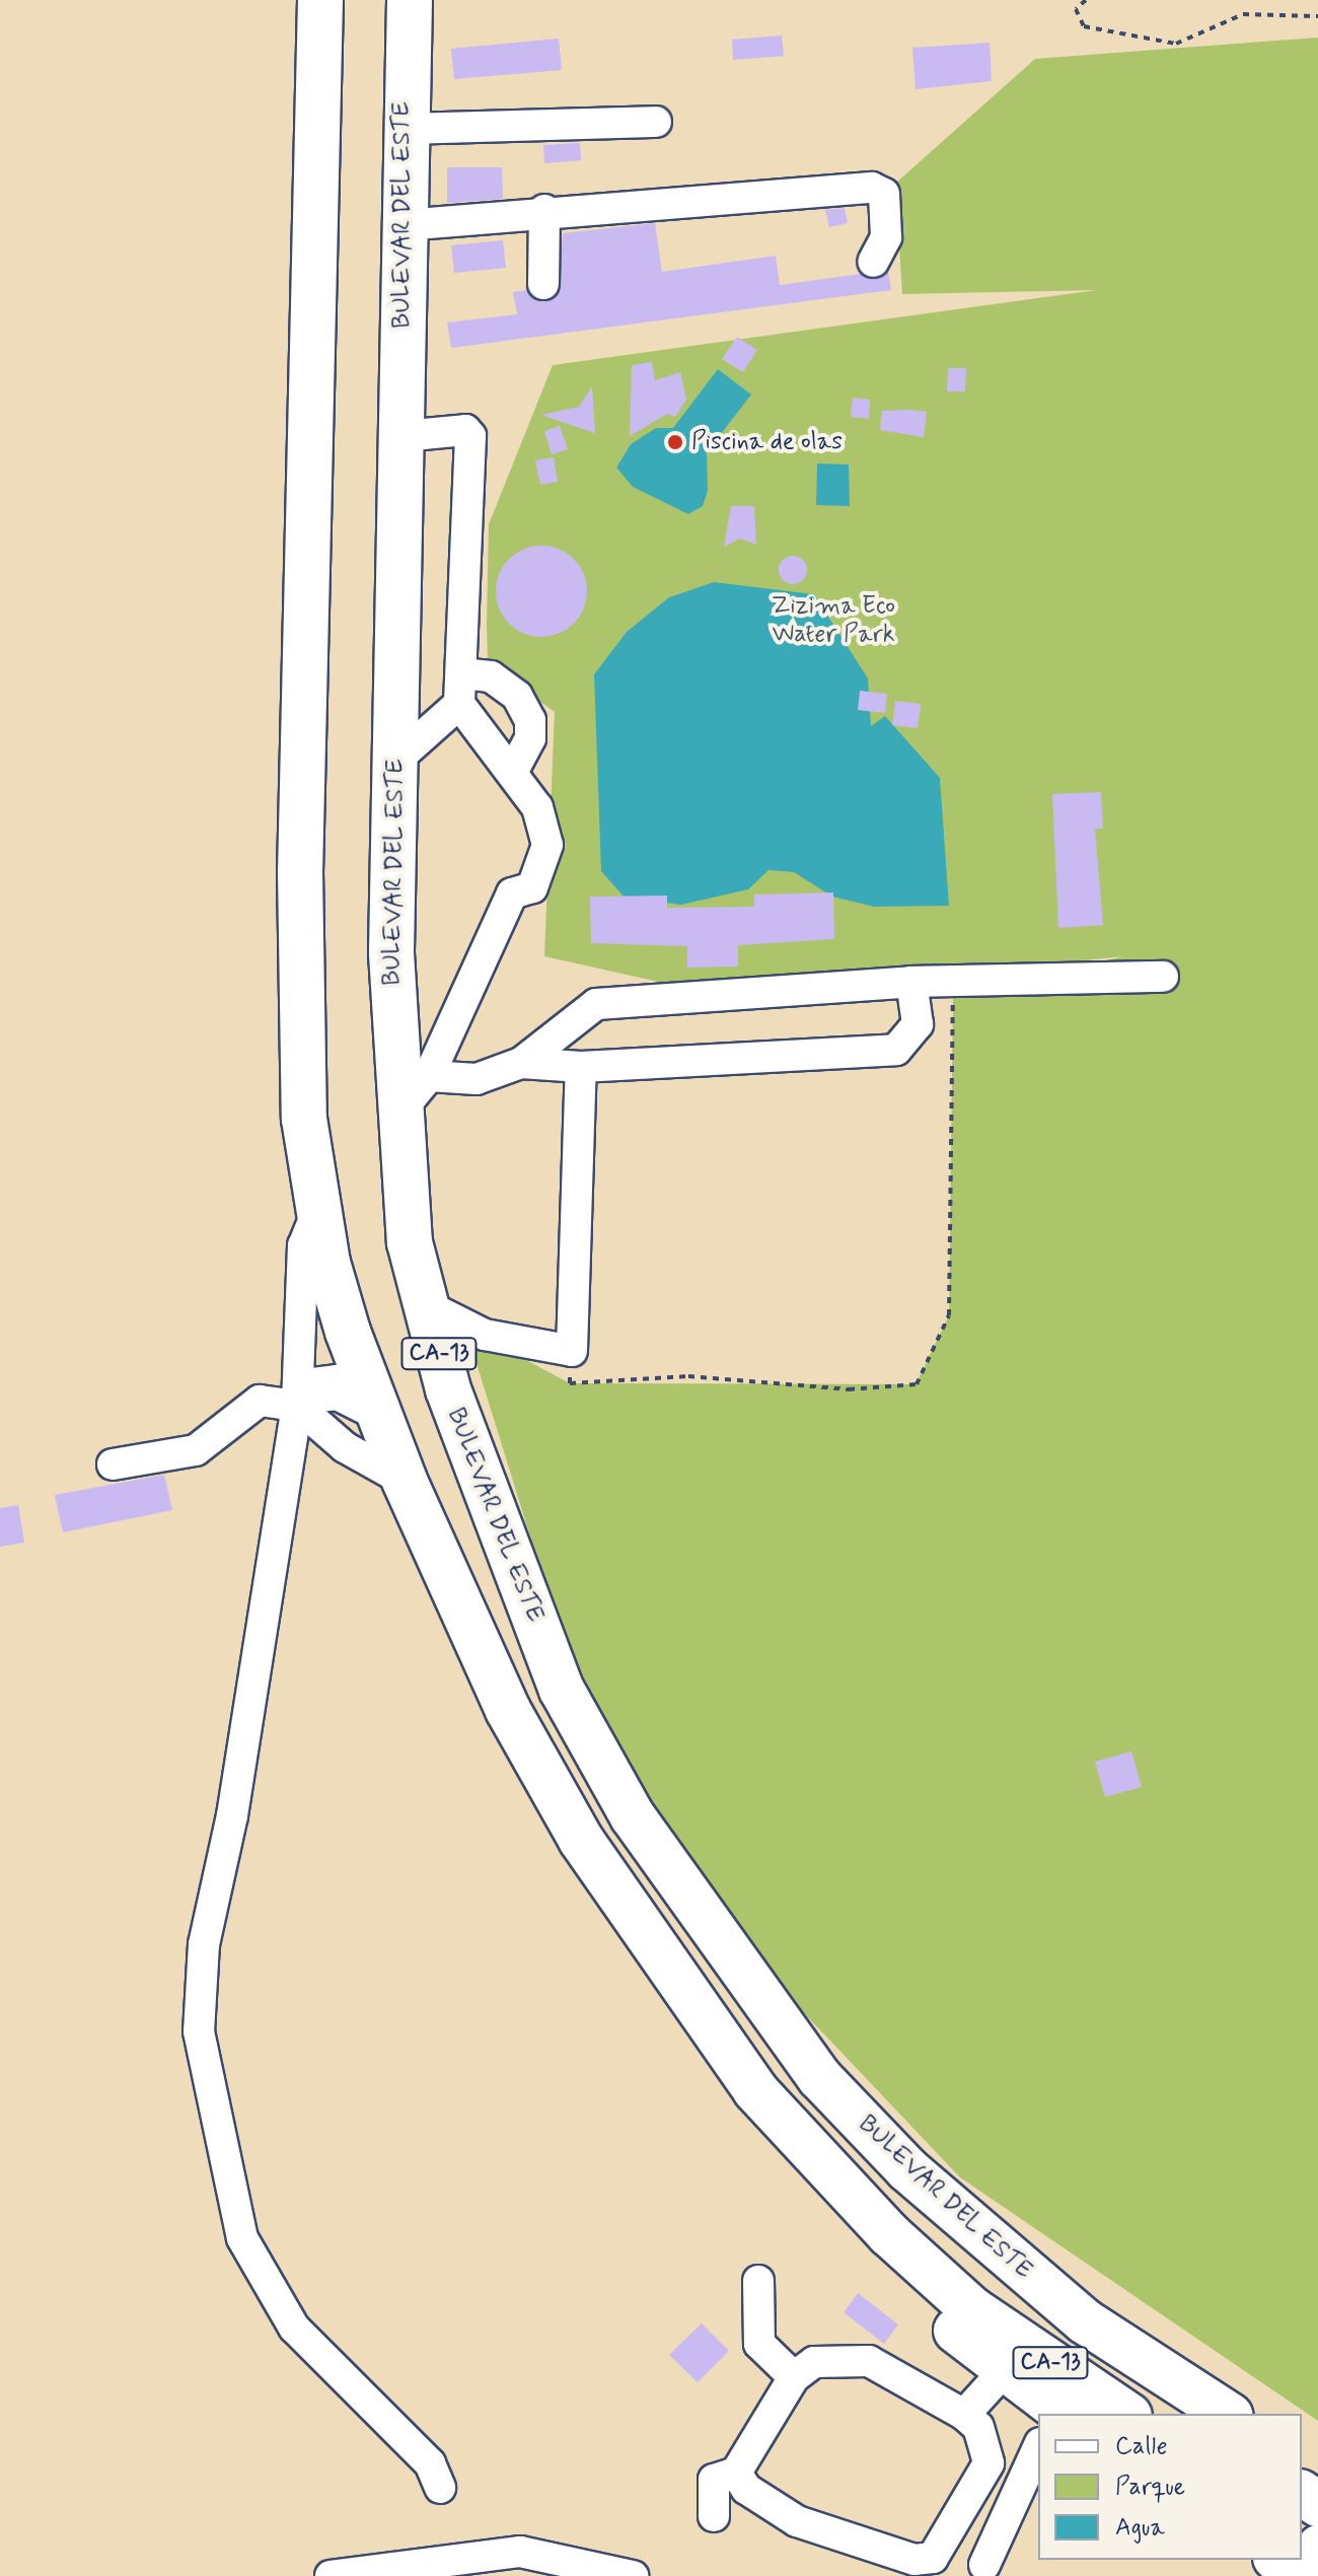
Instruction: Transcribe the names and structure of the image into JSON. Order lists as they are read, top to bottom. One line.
{"streets":{"highway":["BULEVAR DEL ESTE","CA-13"]},"parks":["Zizima Eco Water Park"],"places":["Piscina de olas"],"legend":["Calle","Parque","Agua"]}
